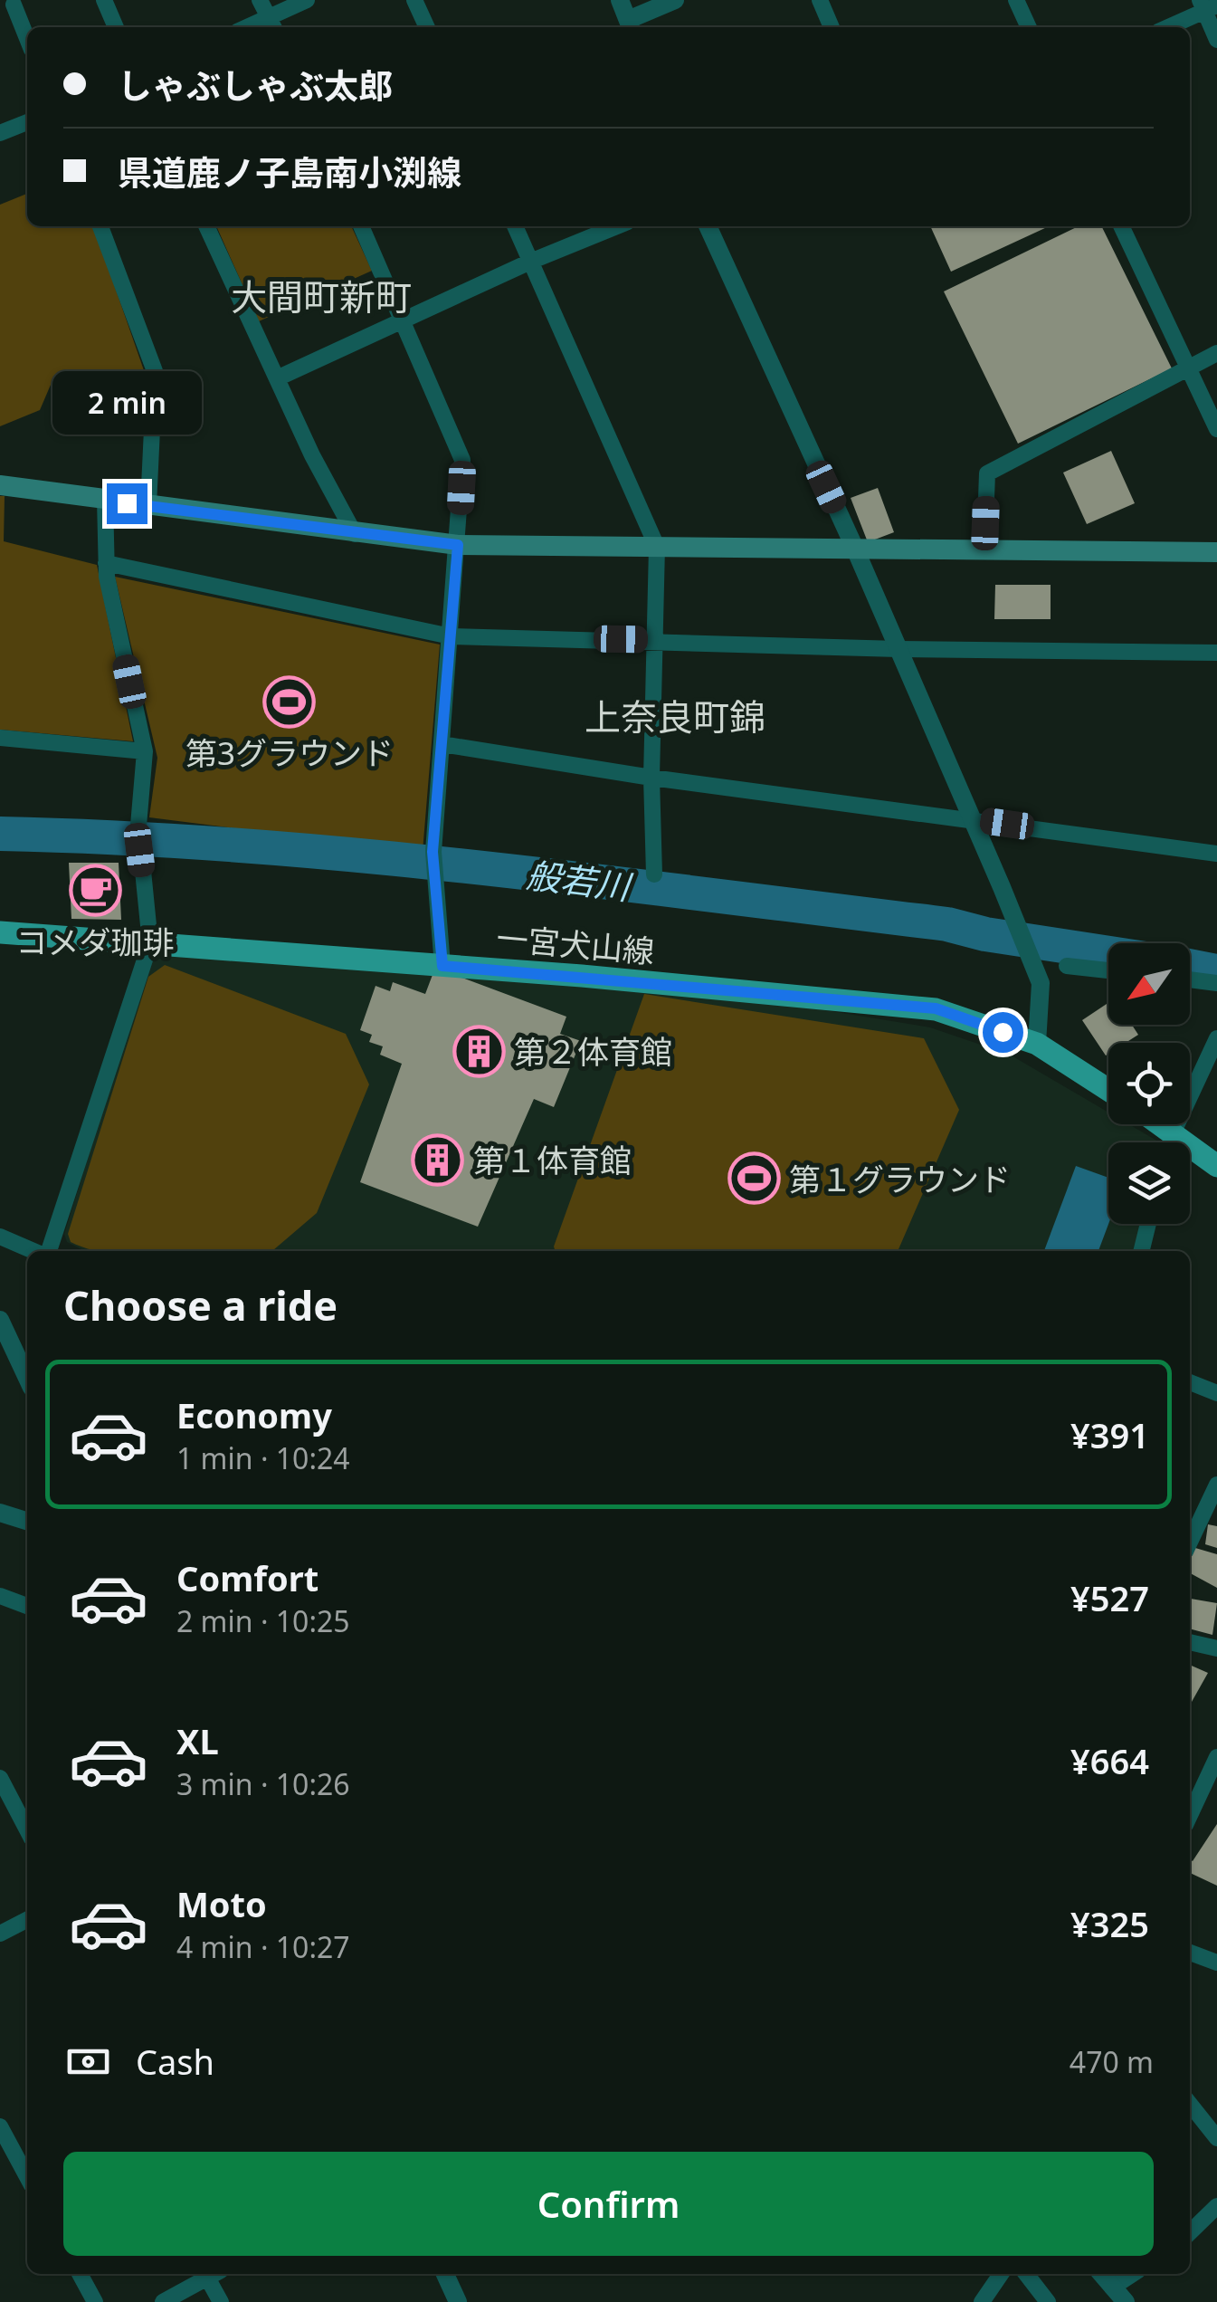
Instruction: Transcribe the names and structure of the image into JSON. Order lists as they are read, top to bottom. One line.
{"streets":{"main road":["一宮犬山線"]},"districts":["大間町新町","上奈良町錦"],"water":["般若川"],"places":{"sports":["第3グラウンド","第１グラウンド"],"cafe":["コメダ珈琲"],"building":["第２体育館","第１体育館"]},"north":"bottom left","page":{"banner":["しゃぶしゃぶ太郎","県道鹿ノ子島南小渕線"],"bubble":"2 min","heading":"Choose a ride","list":[{"name":"Economy","note":"1 min · 10:24","value":"¥391"},{"name":"Comfort","note":"2 min · 10:25","value":"¥527"},{"name":"XL","note":"3 min · 10:26","value":"¥664"},{"name":"Moto","note":"4 min · 10:27","value":"¥325"}],"pay":["Cash","470 m"],"buttons":"Confirm"}}
